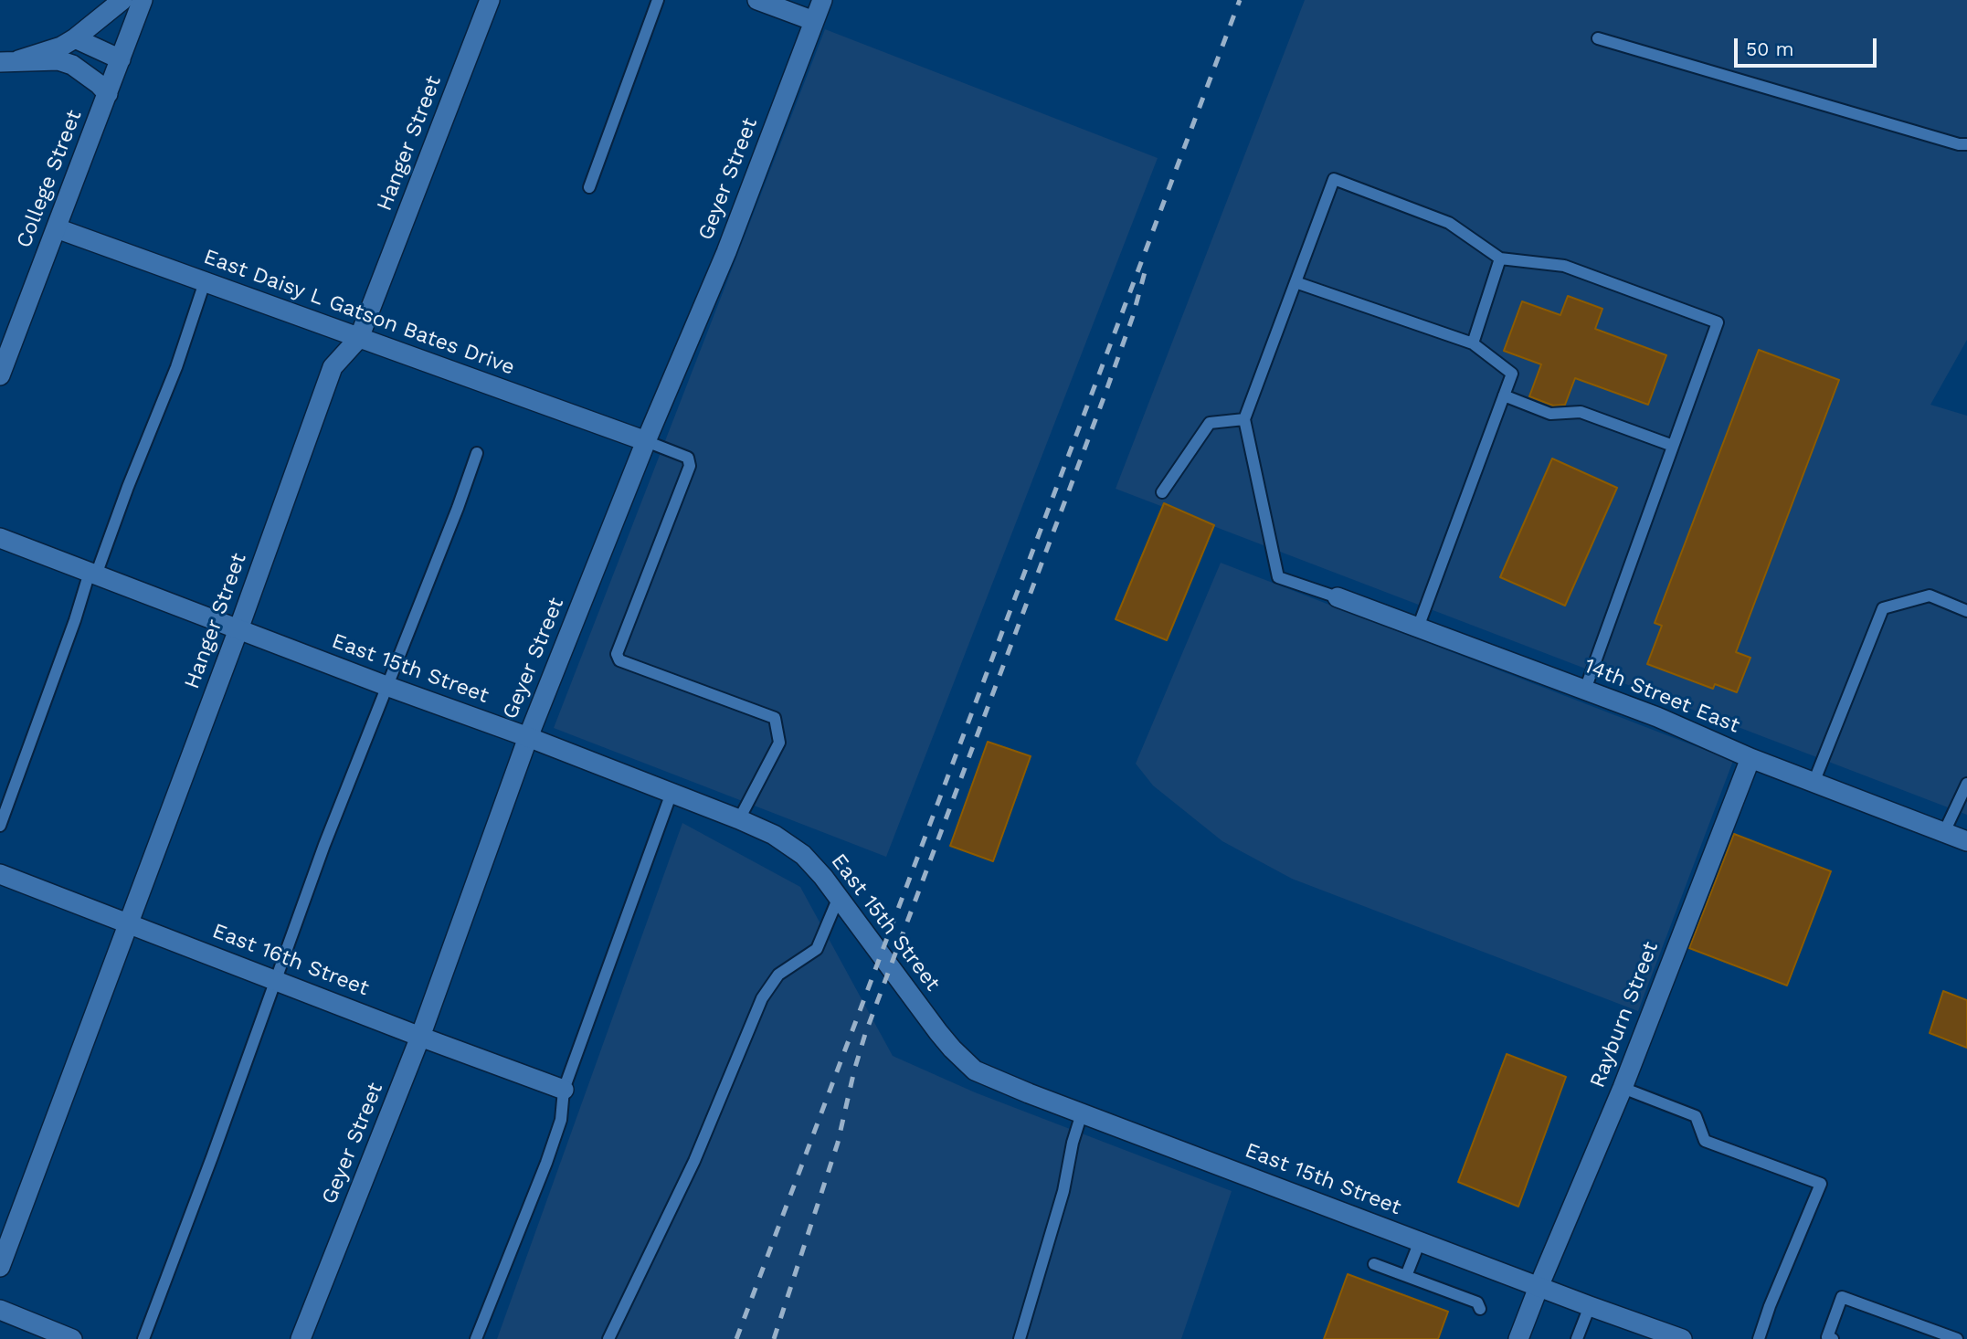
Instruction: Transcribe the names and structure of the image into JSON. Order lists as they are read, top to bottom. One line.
{"streets":{"street":["Hanger Street","College Street","Geyer Street","East Daisy L Gatson Bates Drive","East 15th Street","14th Street East","East 16th Street","Rayburn Street"]},"crossings":[["Hanger Street","East Daisy L Gatson Bates Drive"],["Hanger Street","East 15th Street"],["Hanger Street","East 16th Street"],["College Street","East Daisy L Gatson Bates Drive"],["Geyer Street","East Daisy L Gatson Bates Drive"],["Geyer Street","East 15th Street"],["Geyer Street","East 16th Street"],["East 15th Street","Rayburn Street"],["14th Street East","Rayburn Street"]],"scale_bar":"50 m"}
